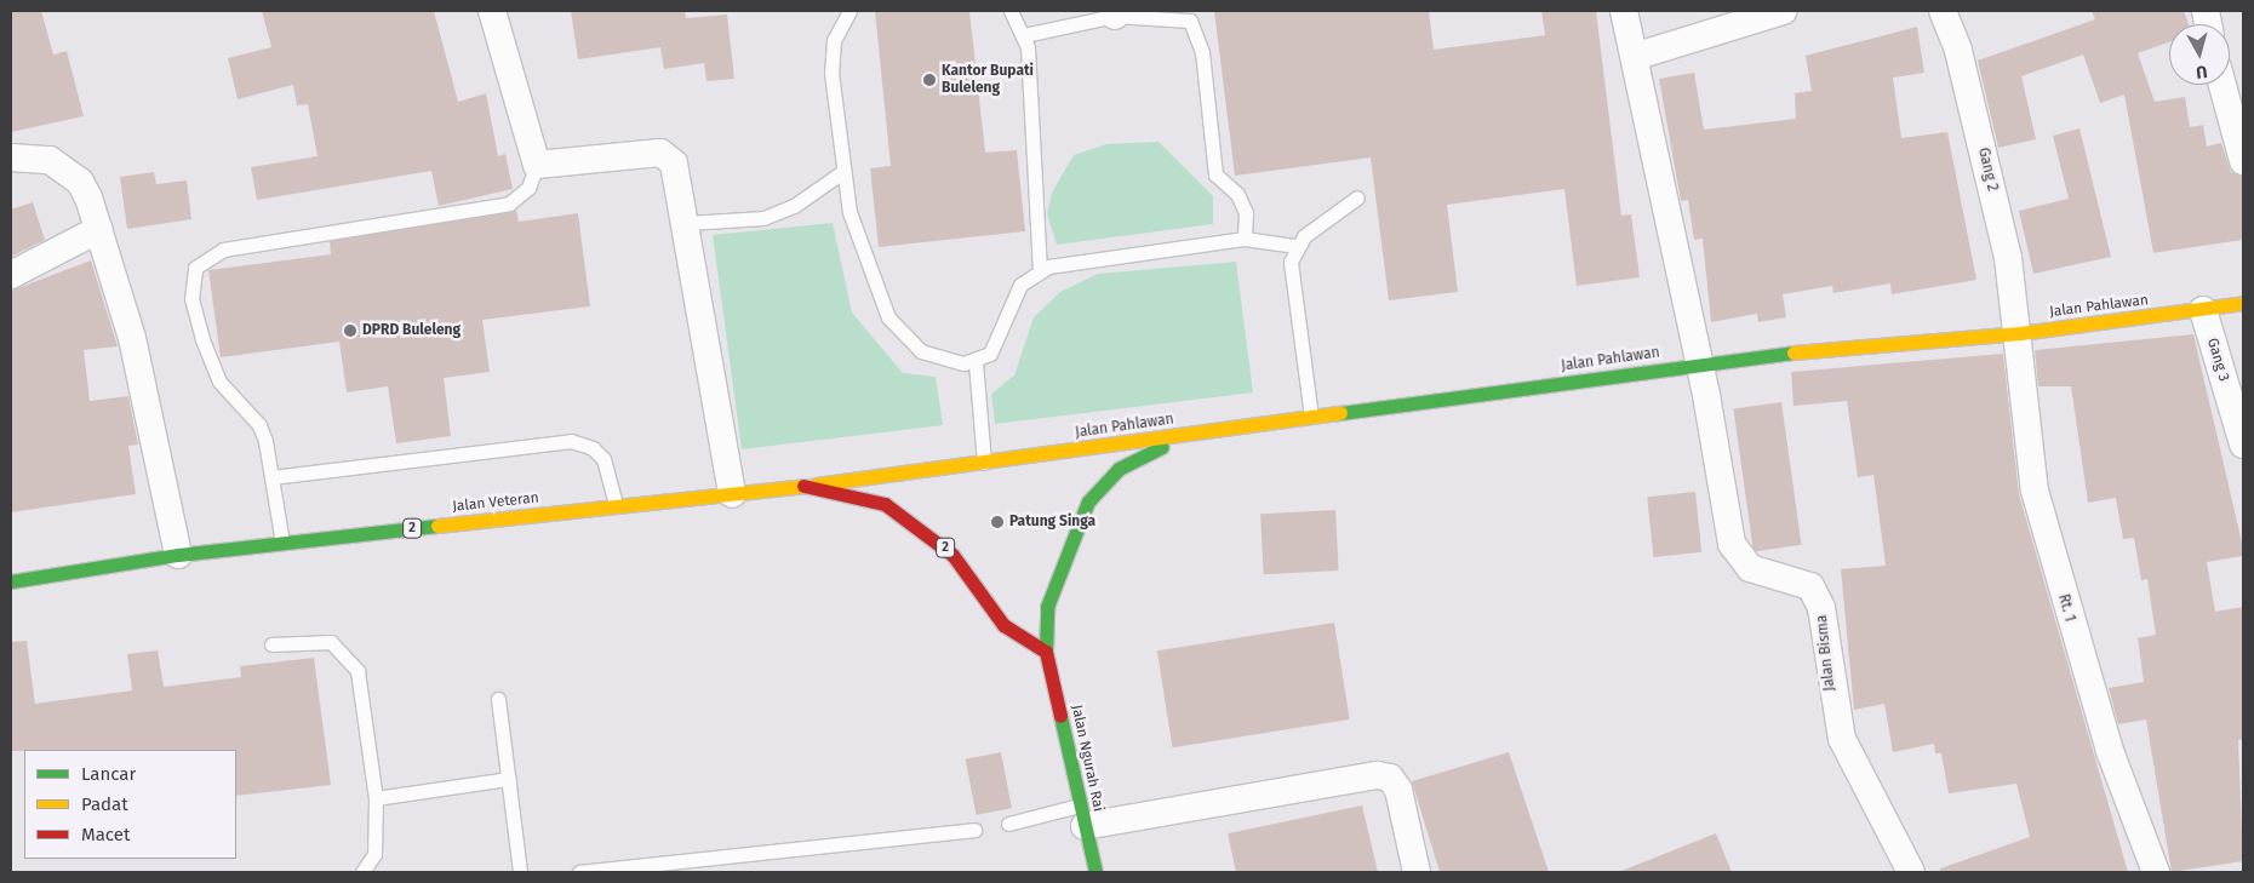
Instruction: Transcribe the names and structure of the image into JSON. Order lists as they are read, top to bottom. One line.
{"streets":{"main road":["Jalan Pahlawan","Jalan Veteran","2","Jalan Ngurah Rai"],"street":["Gang 2","Gang 3","Rt. 1","Jalan Bisma"]},"crossings":[["Gang 2","Jalan Pahlawan"],["Gang 2","Rt. 1"],["Jalan Pahlawan","Gang 3"],["Jalan Pahlawan","Jalan Veteran"],["Jalan Pahlawan","Rt. 1"],["Jalan Pahlawan","Jalan Bisma"],["Jalan Pahlawan","Jalan Ngurah Rai"],["Jalan Veteran","2"],["2","Jalan Ngurah Rai"]],"places":["Kantor Bupati Buleleng","DPRD Buleleng","Patung Singa"],"legend":["Lancar","Padat","Macet"],"north":"bottom"}
